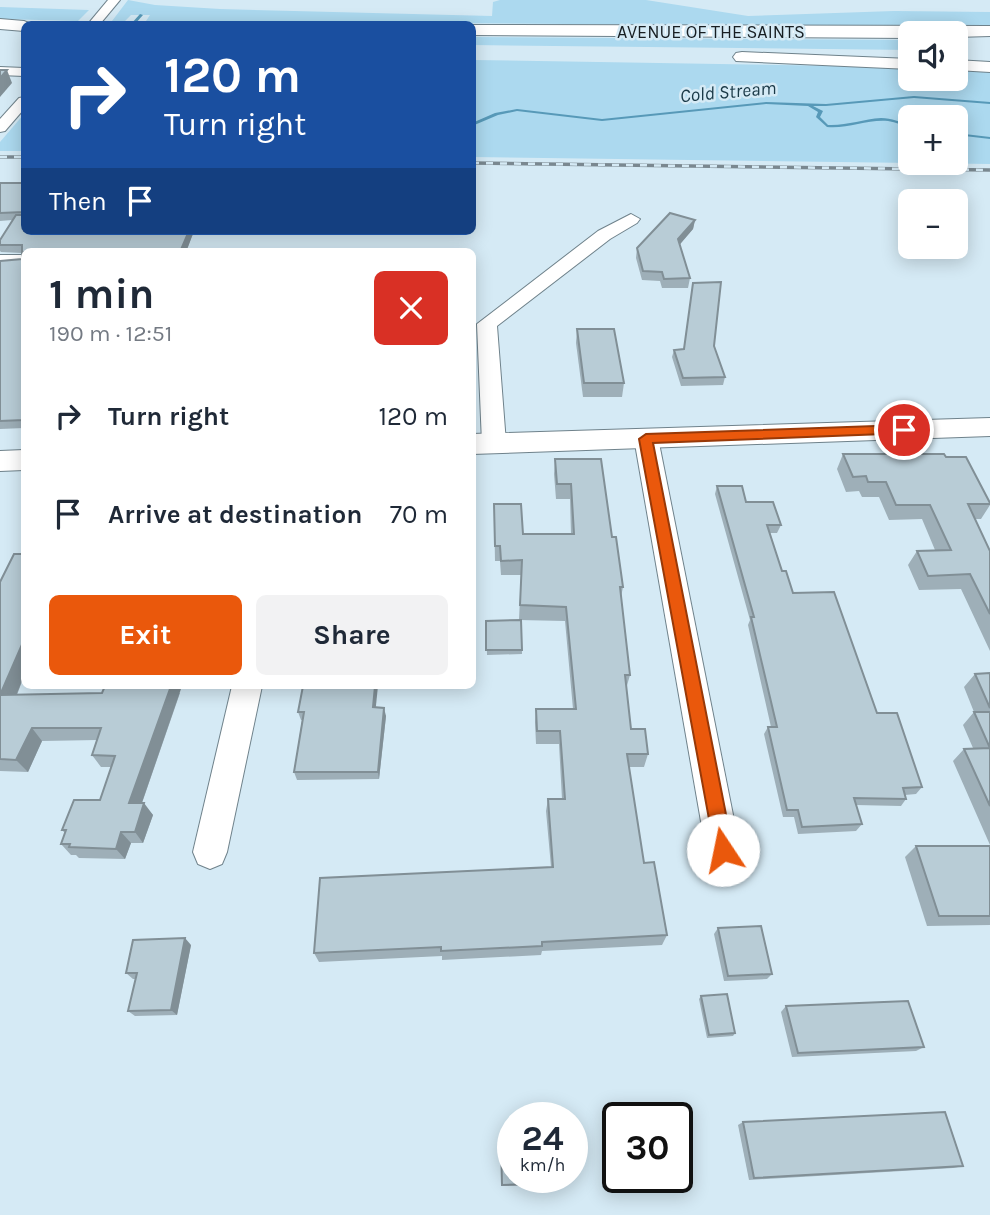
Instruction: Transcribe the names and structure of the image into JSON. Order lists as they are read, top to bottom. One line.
{"streets":{"highway":["AVENUE OF THE SAINTS"]},"water":["Cold Stream"],"page":{"map_buttons":["+","−"],"turn":["120 m","Turn right"],"then":"Then","heading":["1 min","190 m · 12:51"],"list":[{"name":"Turn right","value":"120 m"},{"name":"Arrive at destination","value":"70 m"}],"buttons":["Exit","Share"],"speed":"24 km/h","limit":"30"}}
